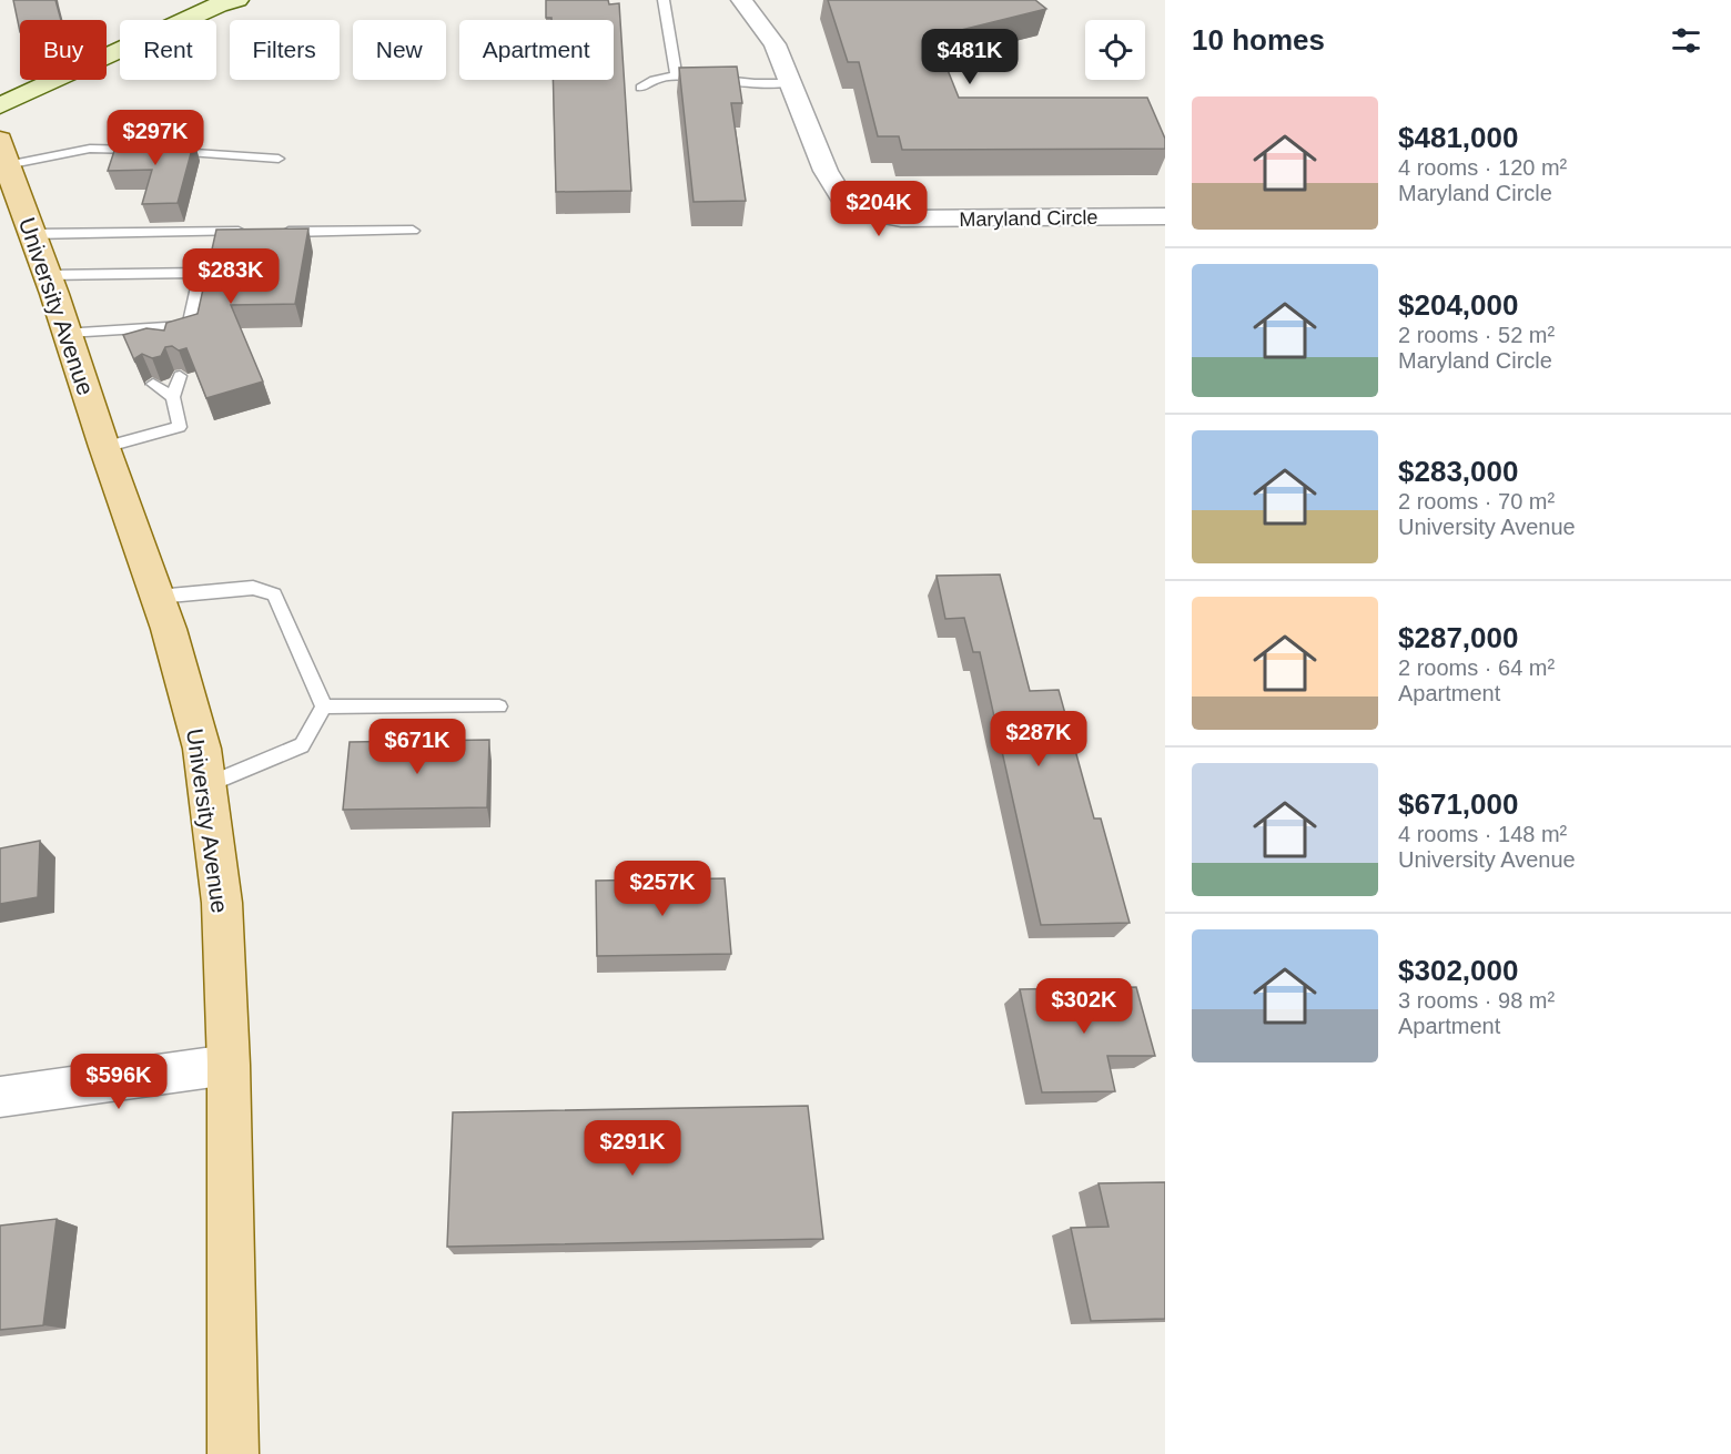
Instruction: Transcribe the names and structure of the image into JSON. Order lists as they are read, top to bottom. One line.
{"streets":{"main road":["University Avenue"],"street":["Maryland Circle"]},"page":{"heading":"10 homes","chip":["Buy","Rent","Filters","New","Apartment"],"price":["$481K","$297K","$204K","$283K","$287K","$671K","$257K","$302K","$596K","$291K"],"list":[{"name":"$481,000","note":"4 rooms · 120 m² · Maryland Circle"},{"name":"$204,000","note":"2 rooms · 52 m² · Maryland Circle"},{"name":"$283,000","note":"2 rooms · 70 m² · University Avenue"},{"name":"$287,000","note":"2 rooms · 64 m² · Apartment"},{"name":"$671,000","note":"4 rooms · 148 m² · University Avenue"},{"name":"$302,000","note":"3 rooms · 98 m² · Apartment"}]}}
